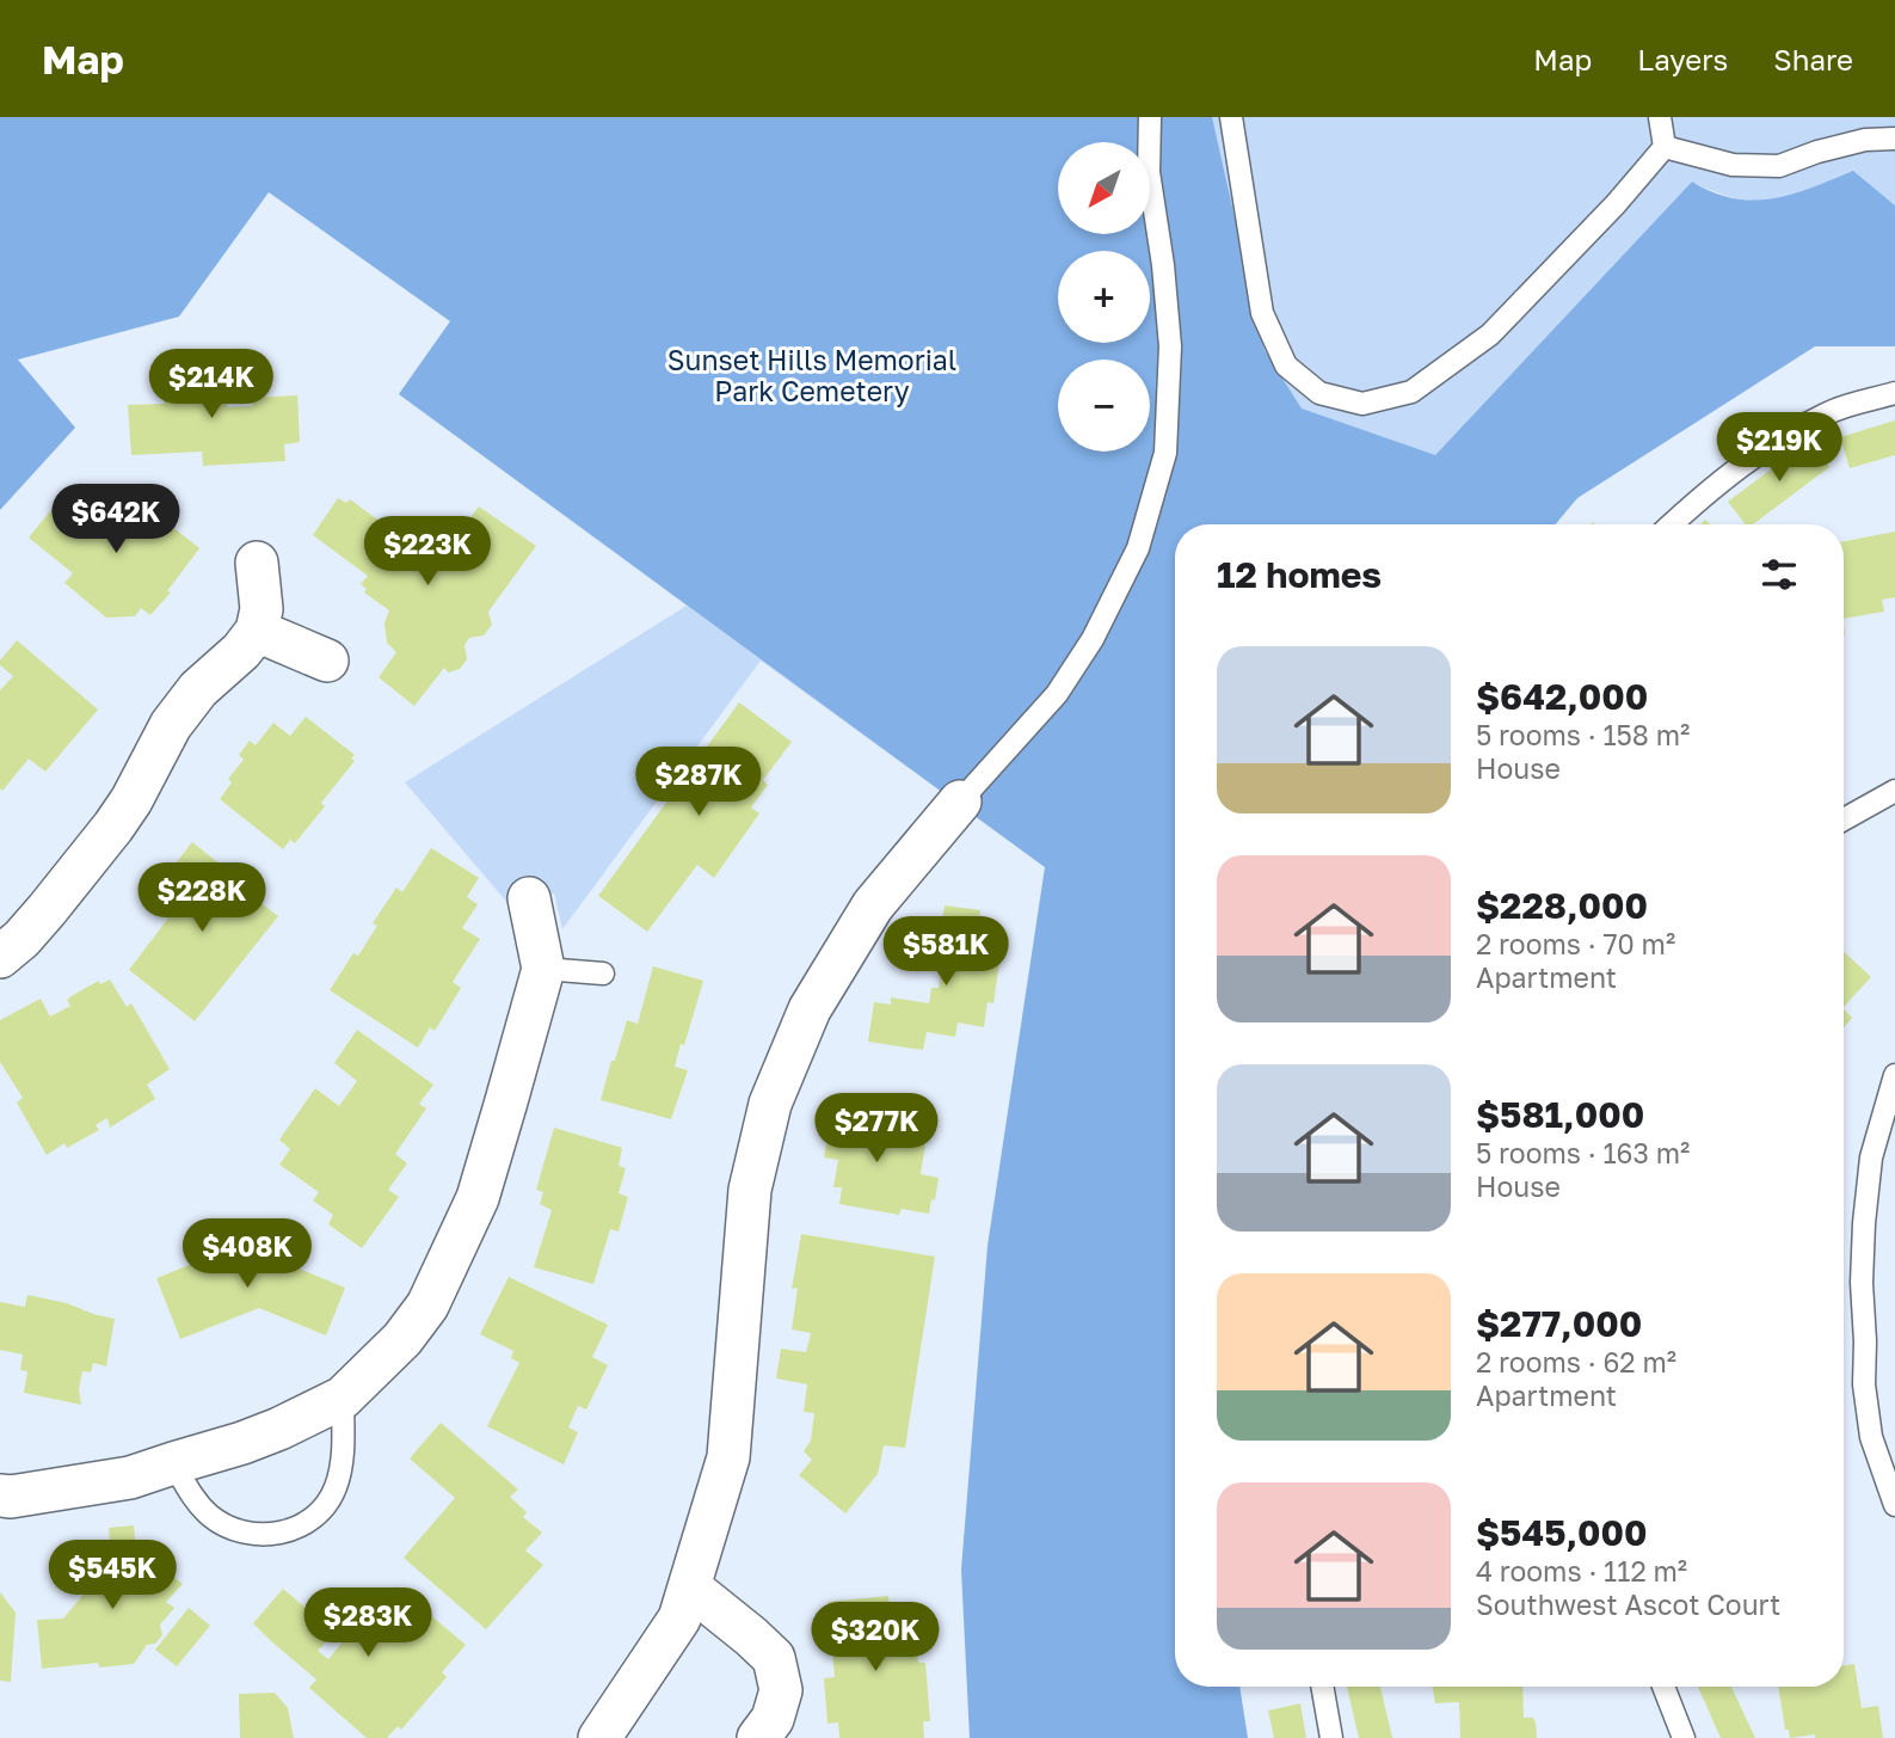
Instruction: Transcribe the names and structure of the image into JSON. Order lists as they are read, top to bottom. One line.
{"parks":["Sunset Hills Memorial Park Cemetery"],"north":"bottom left","page":{"header":"Map","nav":["Map","Layers","Share"],"map_buttons":["+","−"],"price":["$214K","$219K","$642K","$223K","$287K","$228K","$581K","$277K","$408K","$545K","$283K","$320K"],"heading":"12 homes","list":[{"name":"$642,000","note":"5 rooms · 158 m² · House"},{"name":"$228,000","note":"2 rooms · 70 m² · Apartment"},{"name":"$581,000","note":"5 rooms · 163 m² · House"},{"name":"$277,000","note":"2 rooms · 62 m² · Apartment"},{"name":"$545,000","note":"4 rooms · 112 m² · Southwest Ascot Court"}]}}
